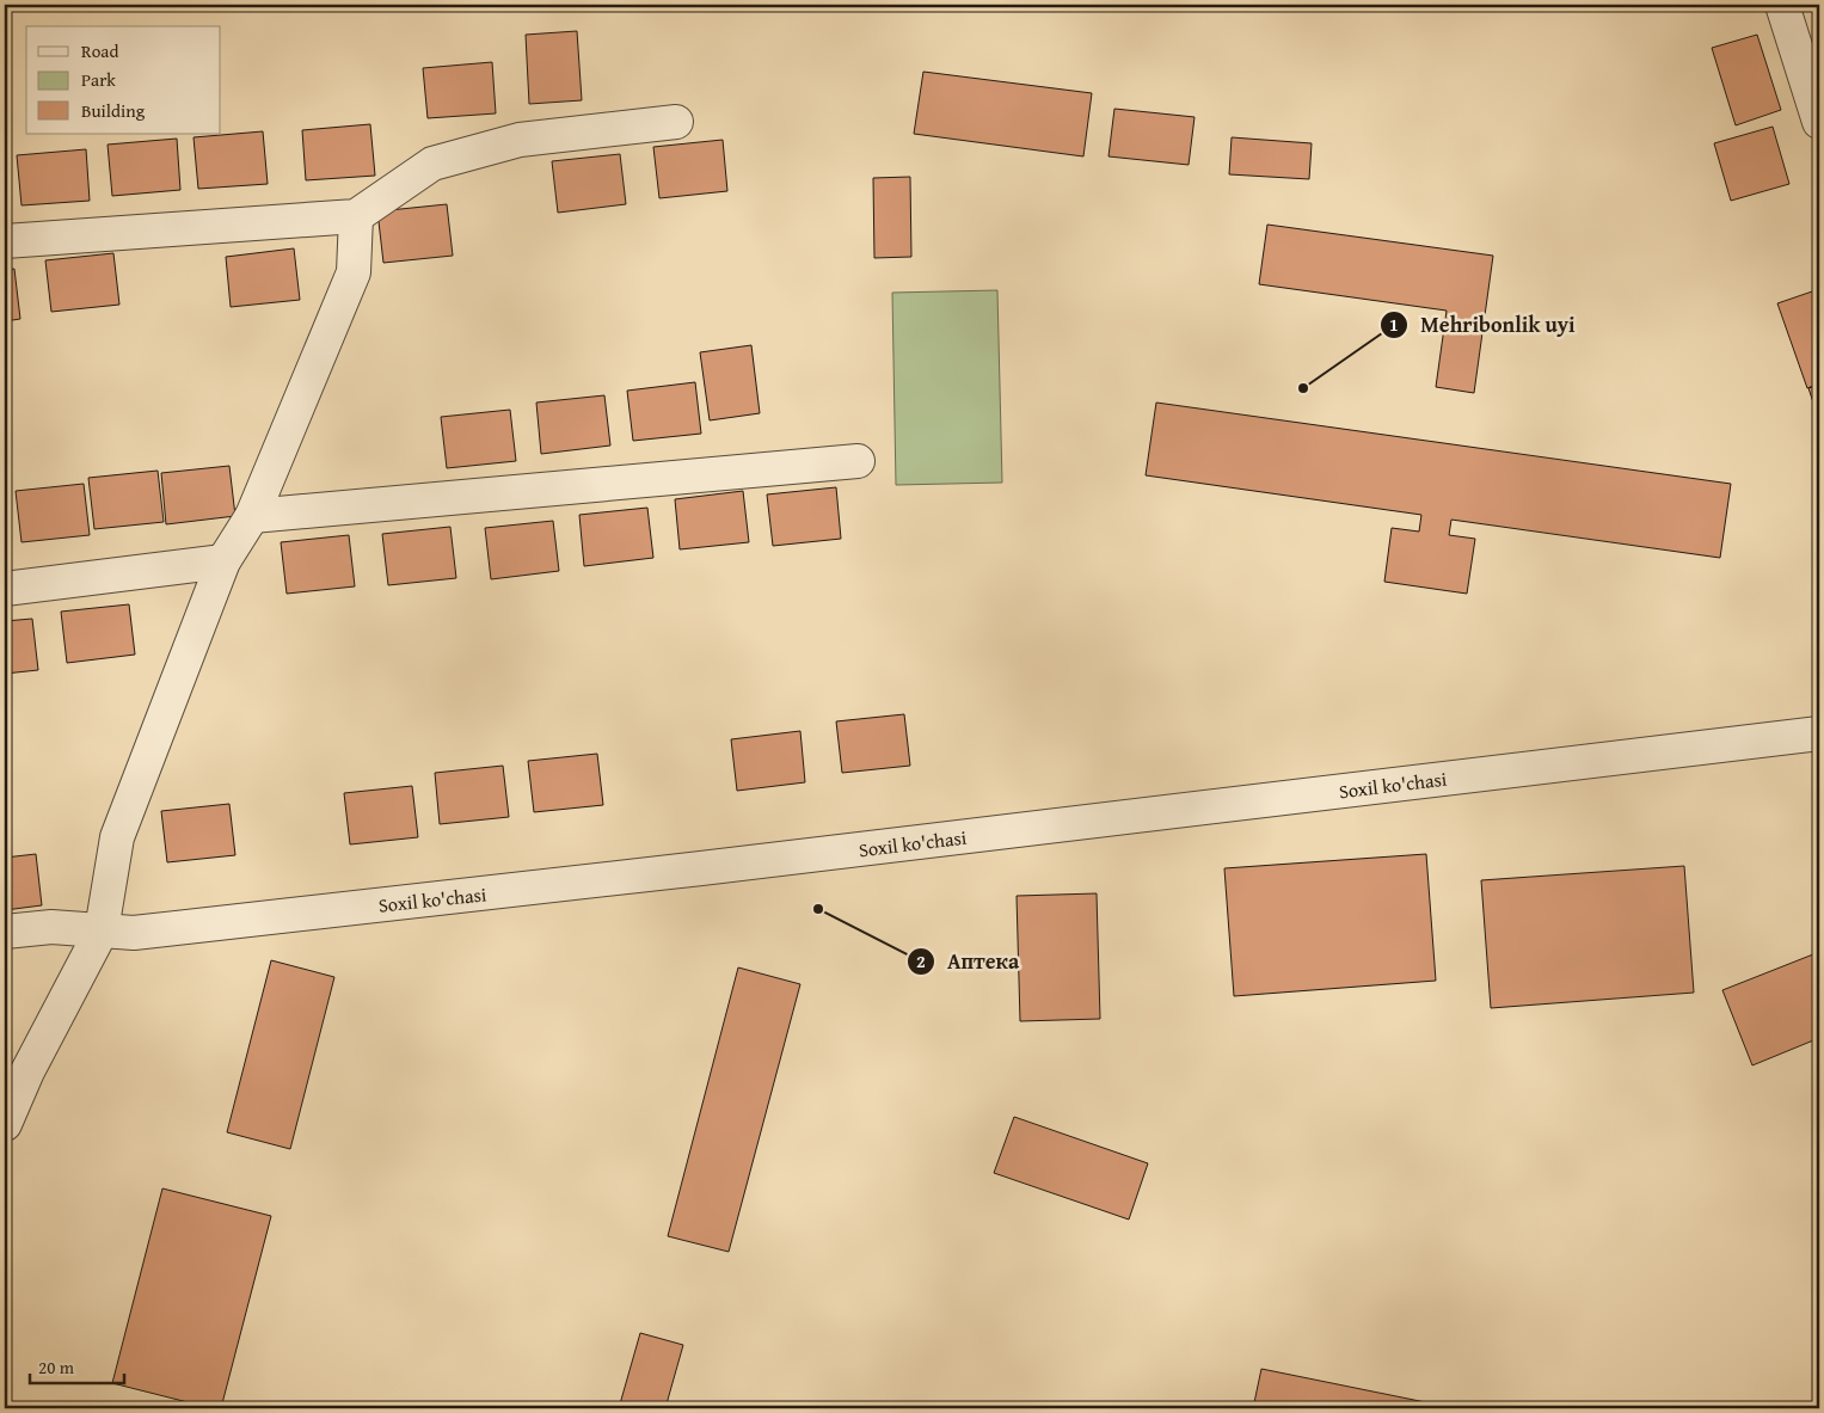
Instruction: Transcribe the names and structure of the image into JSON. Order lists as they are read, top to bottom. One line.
{"streets":{"street":["Soxil ko'chasi"]},"places":["Mehribonlik uyi","Аптека"],"legend":["Road","Park","Building"],"scale_bar":"20 m"}
